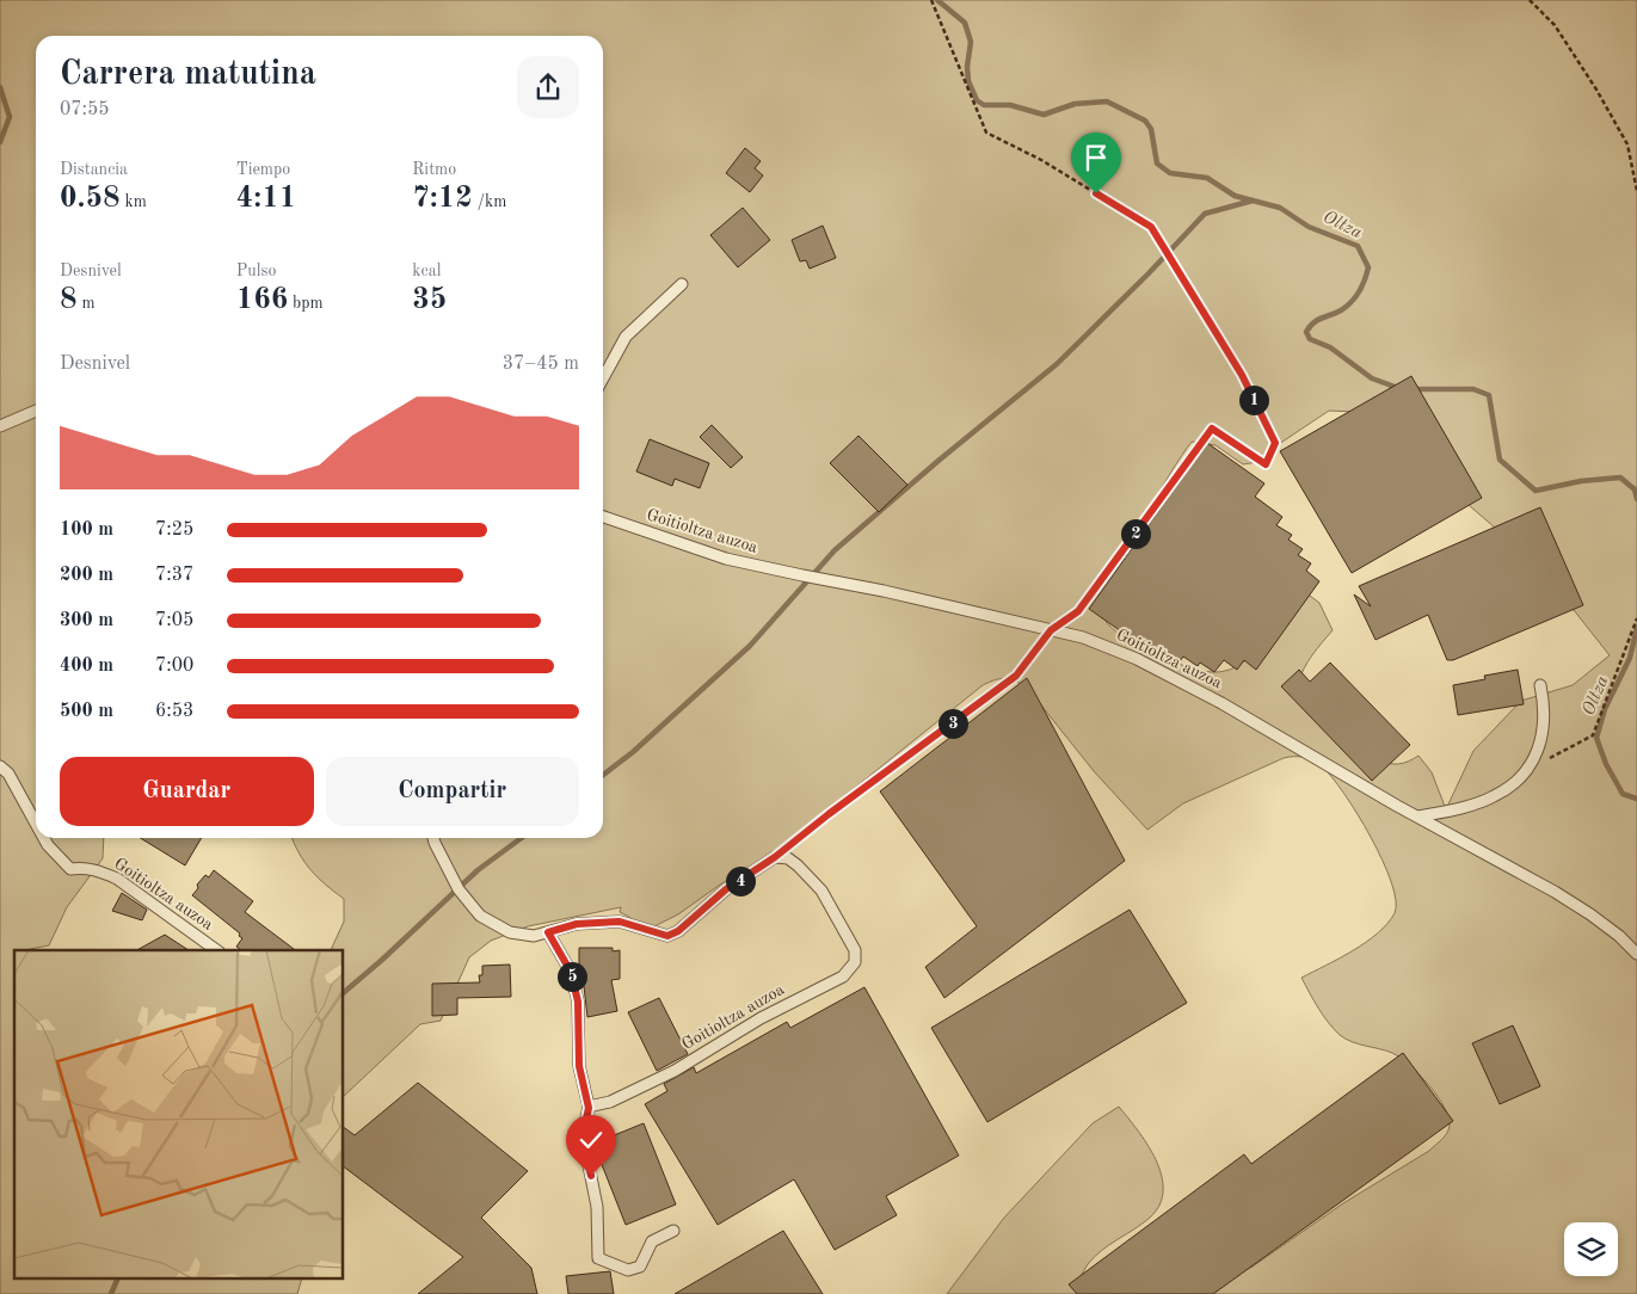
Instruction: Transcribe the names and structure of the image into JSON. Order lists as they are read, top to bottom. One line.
{"streets":{"lane":["Goitioltza auzoa"]},"water":["Oltza"],"page":{"heading":["Carrera matutina","07:55"],"stats":[["Distancia","0.58 km"],["Tiempo","4:11"],["Ritmo","7:12 /km"],["Desnivel","8 m"],["Pulso","166 bpm"],["kcal","35"]],"chart":["Desnivel","37–45 m"],"pins":["1","2","3","4","5"],"list":[{"name":"100 m","note":"7:25"},{"name":"200 m","note":"7:37"},{"name":"300 m","note":"7:05"},{"name":"400 m","note":"7:00"},{"name":"500 m","note":"6:53"}],"buttons":["Guardar","Compartir"]}}
